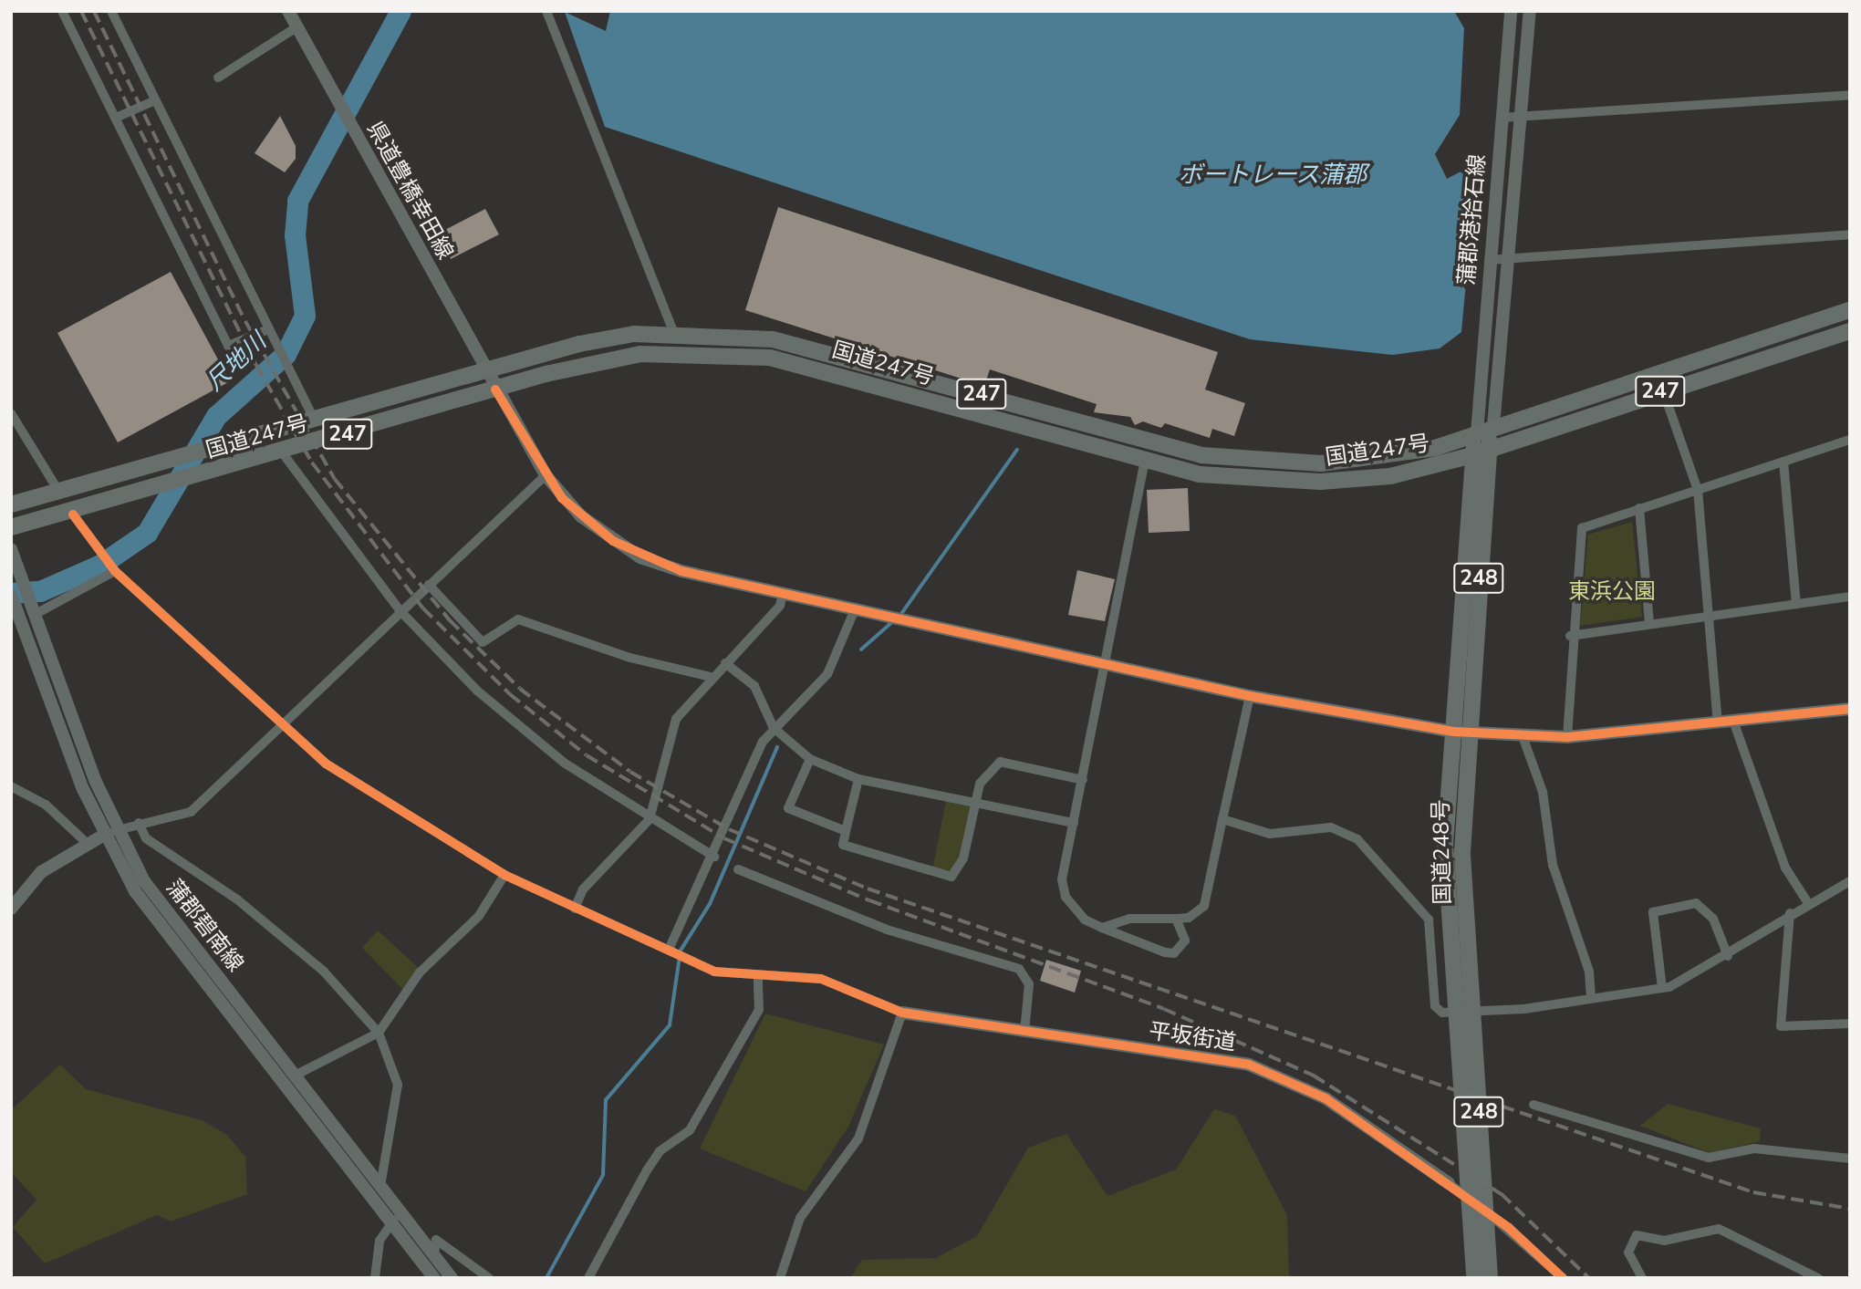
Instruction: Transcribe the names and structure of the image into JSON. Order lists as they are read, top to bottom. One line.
{"streets":{"highway":["国道247号","247","248","国道248号"],"main road":["県道豊橋幸田線","蒲郡港拾石線","蒲郡碧南線","平坂街道"]},"crossings":[["県道豊橋幸田線","国道247号"],["県道豊橋幸田線","国道248号"],["蒲郡港拾石線","国道247号"],["蒲郡港拾石線","国道248号"],["国道247号","国道248号"],["国道247号","平坂街道"]],"water":["ボートレース蒲郡","尺地川"],"parks":["東浜公園"]}
